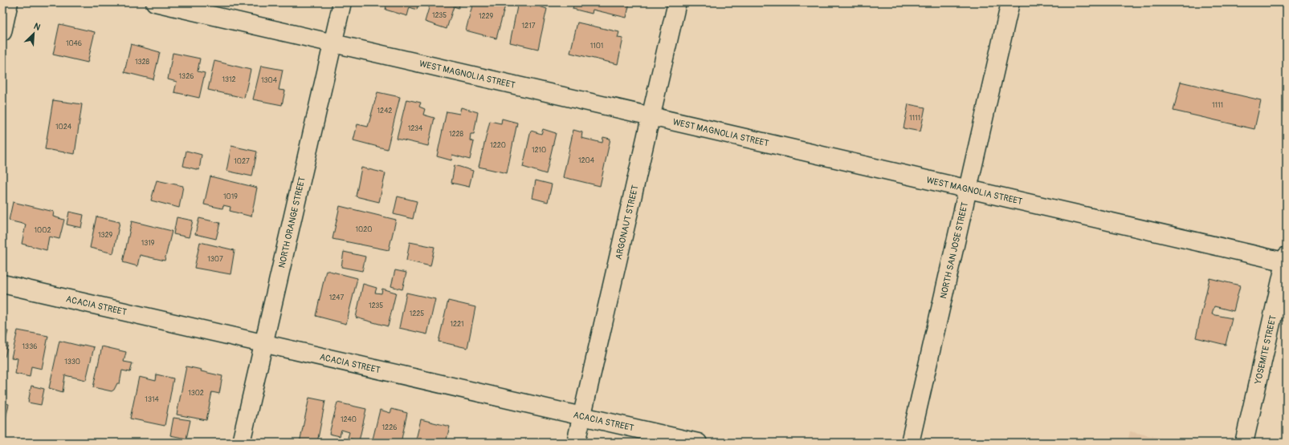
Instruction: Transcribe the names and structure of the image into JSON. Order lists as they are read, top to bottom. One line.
{"streets":{"street":["WEST MAGNOLIA STREET","NORTH ORANGE STREET","ARGONAUT STREET","NORTH SAN JOSE STREET","ACACIA STREET","YOSEMITE STREET"]},"crossings":[["WEST MAGNOLIA STREET","NORTH ORANGE STREET"],["WEST MAGNOLIA STREET","ARGONAUT STREET"],["WEST MAGNOLIA STREET","NORTH SAN JOSE STREET"],["WEST MAGNOLIA STREET","YOSEMITE STREET"],["NORTH ORANGE STREET","ACACIA STREET"],["ARGONAUT STREET","ACACIA STREET"]],"house_numbers":["1235","1229","1217","1046","1101","1328","1326","1312","1304","1111","1242","1111","1024","1234","1228","1220","1210","1204","1027","1019","1020","1002","1329","1319","1307","1247","1235","1225","1221","1336","1330","1302","1314","1240","1226"],"north":"top right"}
